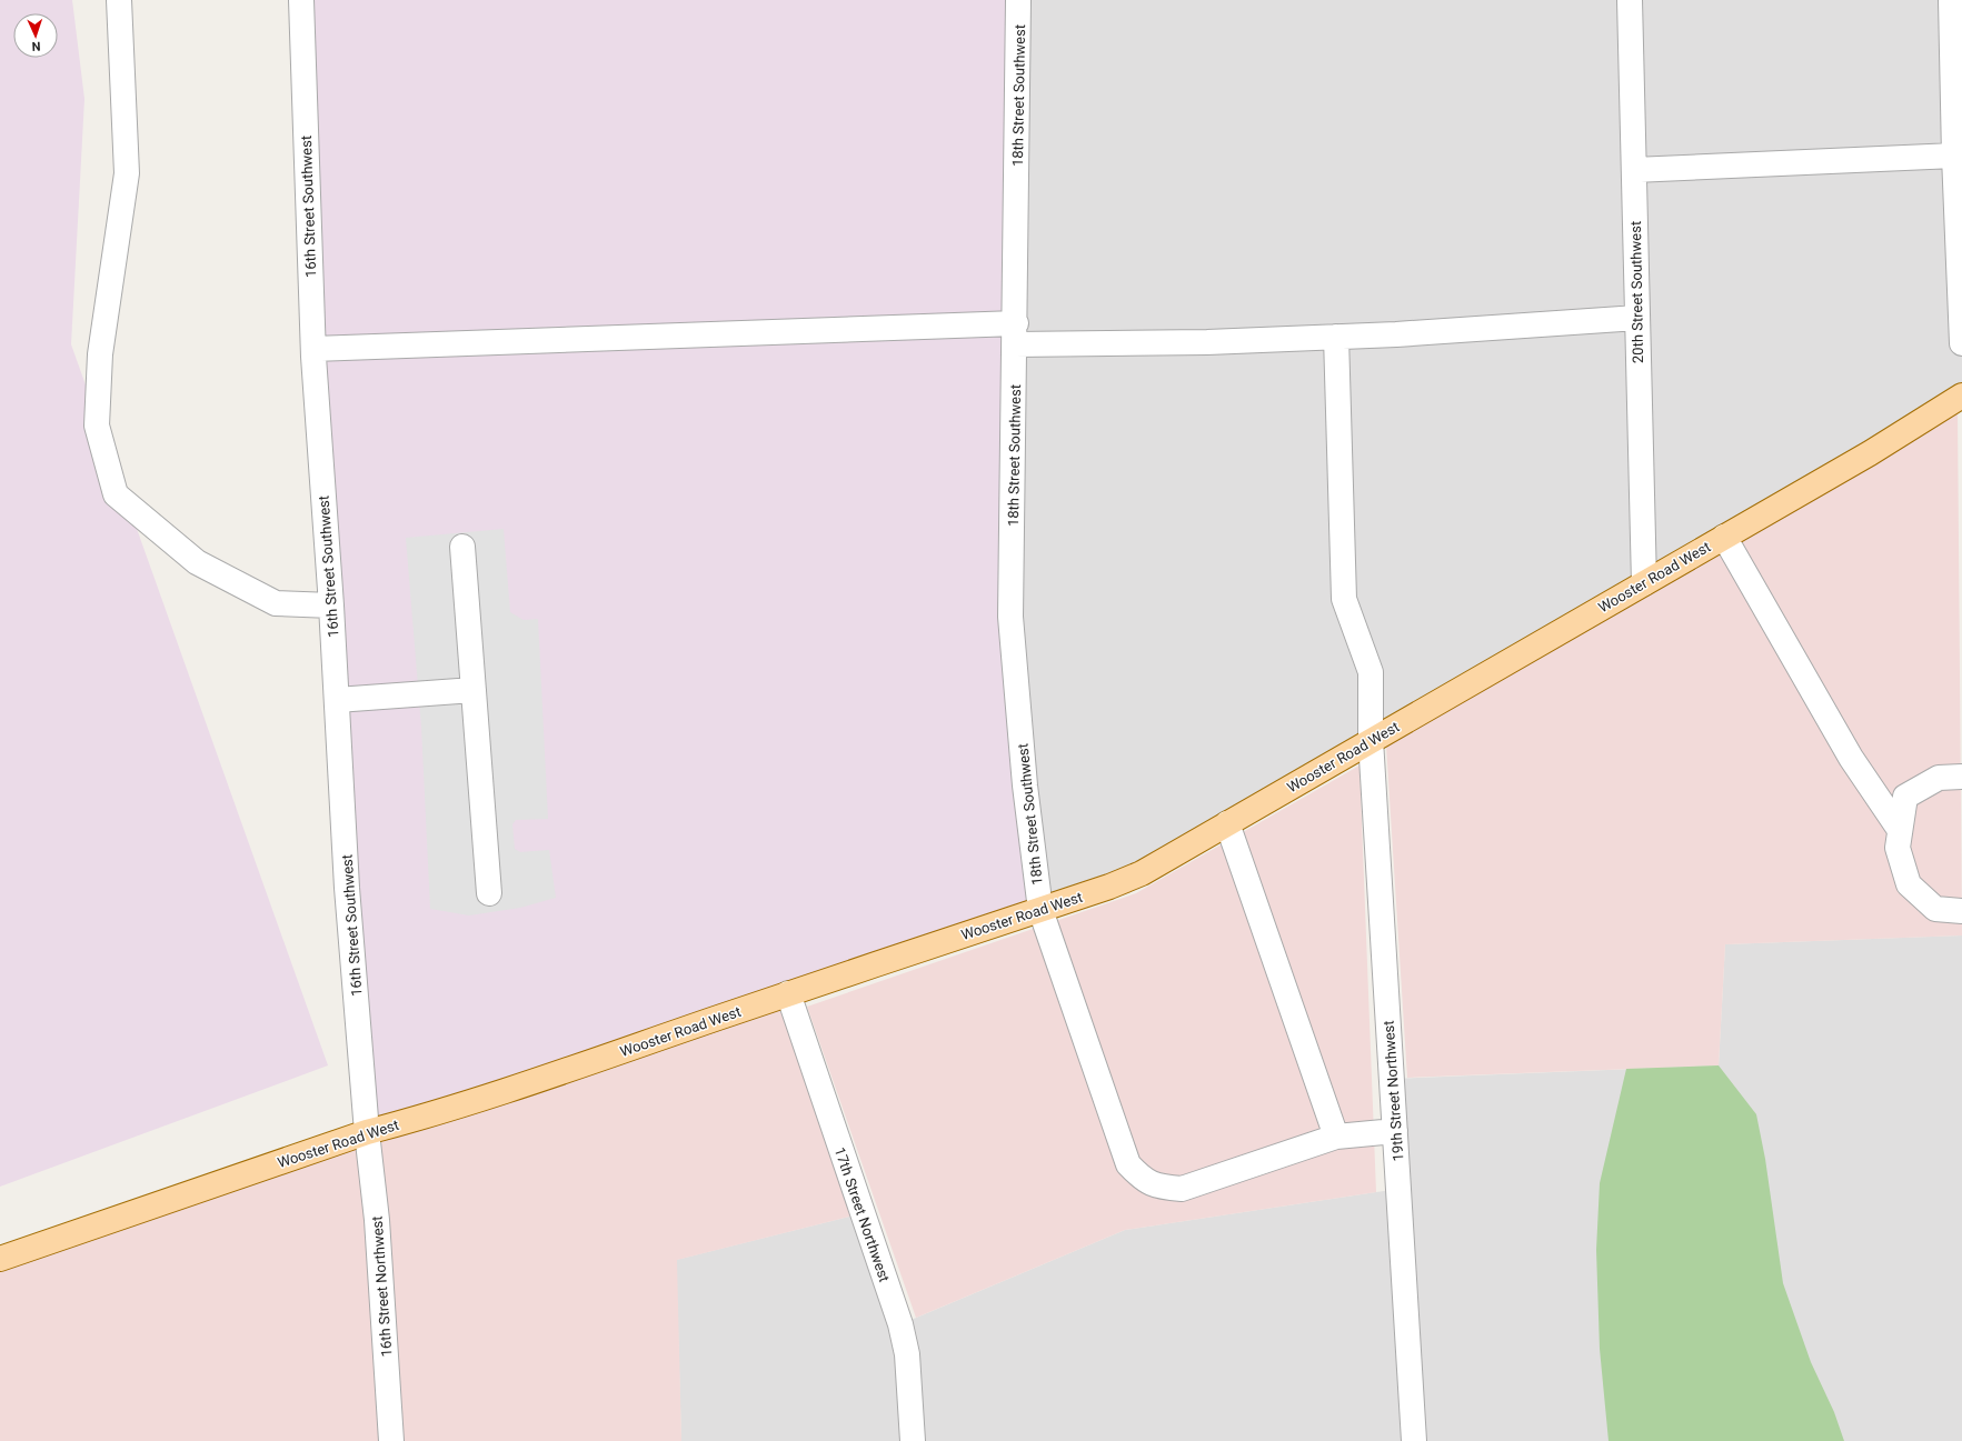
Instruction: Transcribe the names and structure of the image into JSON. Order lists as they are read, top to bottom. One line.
{"streets":{"main road":["Wooster Road West"],"street":["18th Street Southwest","16th Street Southwest","20th Street Southwest","19th Street Northwest","17th Street Northwest","16th Street Northwest"]},"crossings":[["18th Street Southwest","Wooster Road West"],["16th Street Southwest","Wooster Road West"],["16th Street Southwest","16th Street Northwest"],["20th Street Southwest","Wooster Road West"],["Wooster Road West","19th Street Northwest"],["Wooster Road West","17th Street Northwest"],["Wooster Road West","16th Street Northwest"]],"north":"bottom"}
